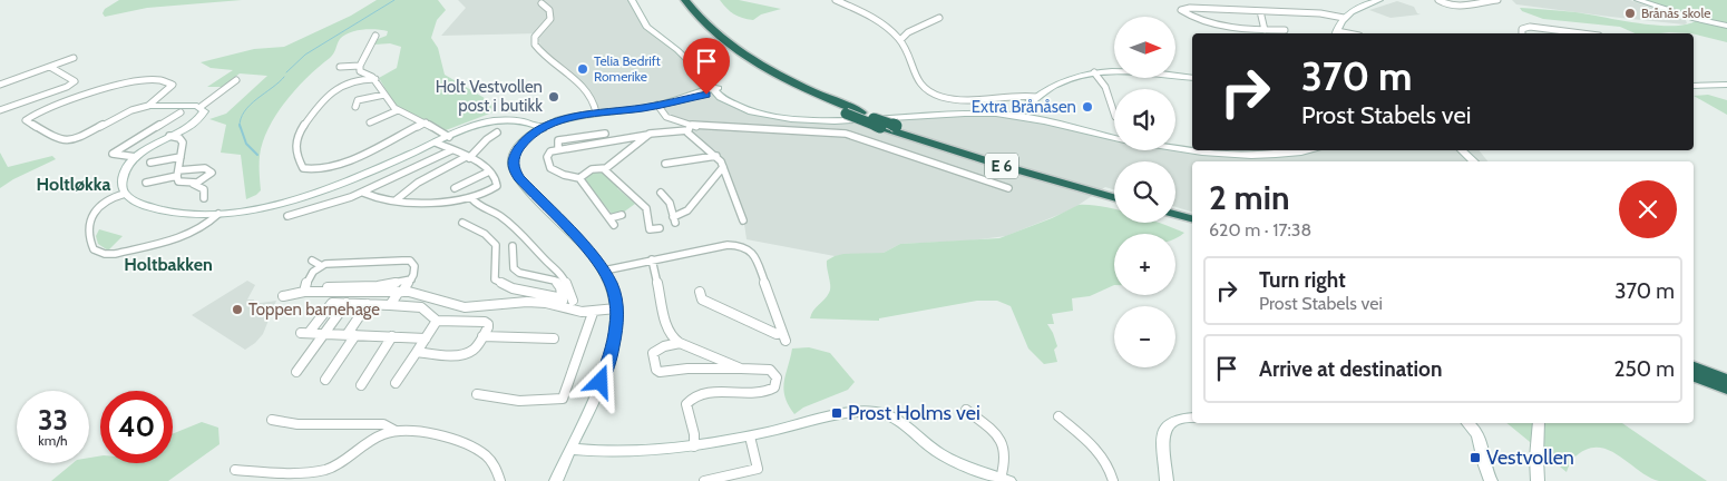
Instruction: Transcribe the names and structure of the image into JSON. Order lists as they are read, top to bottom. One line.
{"streets":{"highway":["E 6"]},"districts":["Holtløkka","Holtbakken"],"places":{"other":["Brånås skole","Telia Bedrift Romerike","Holt Vestvollen post i butikk","Extra Brånåsen","Toppen barnehage"],"transit":["Prost Holms vei","Vestvollen"]},"north":"right","page":{"map_buttons":["+","−"],"turn":["370 m","Prost Stabels vei"],"heading":["2 min","620 m · 17:38"],"list":[{"name":"Turn right","note":"Prost Stabels vei","value":"370 m"},{"name":"Arrive at destination","value":"250 m"}],"speed":"33 km/h","limit":"40"}}
